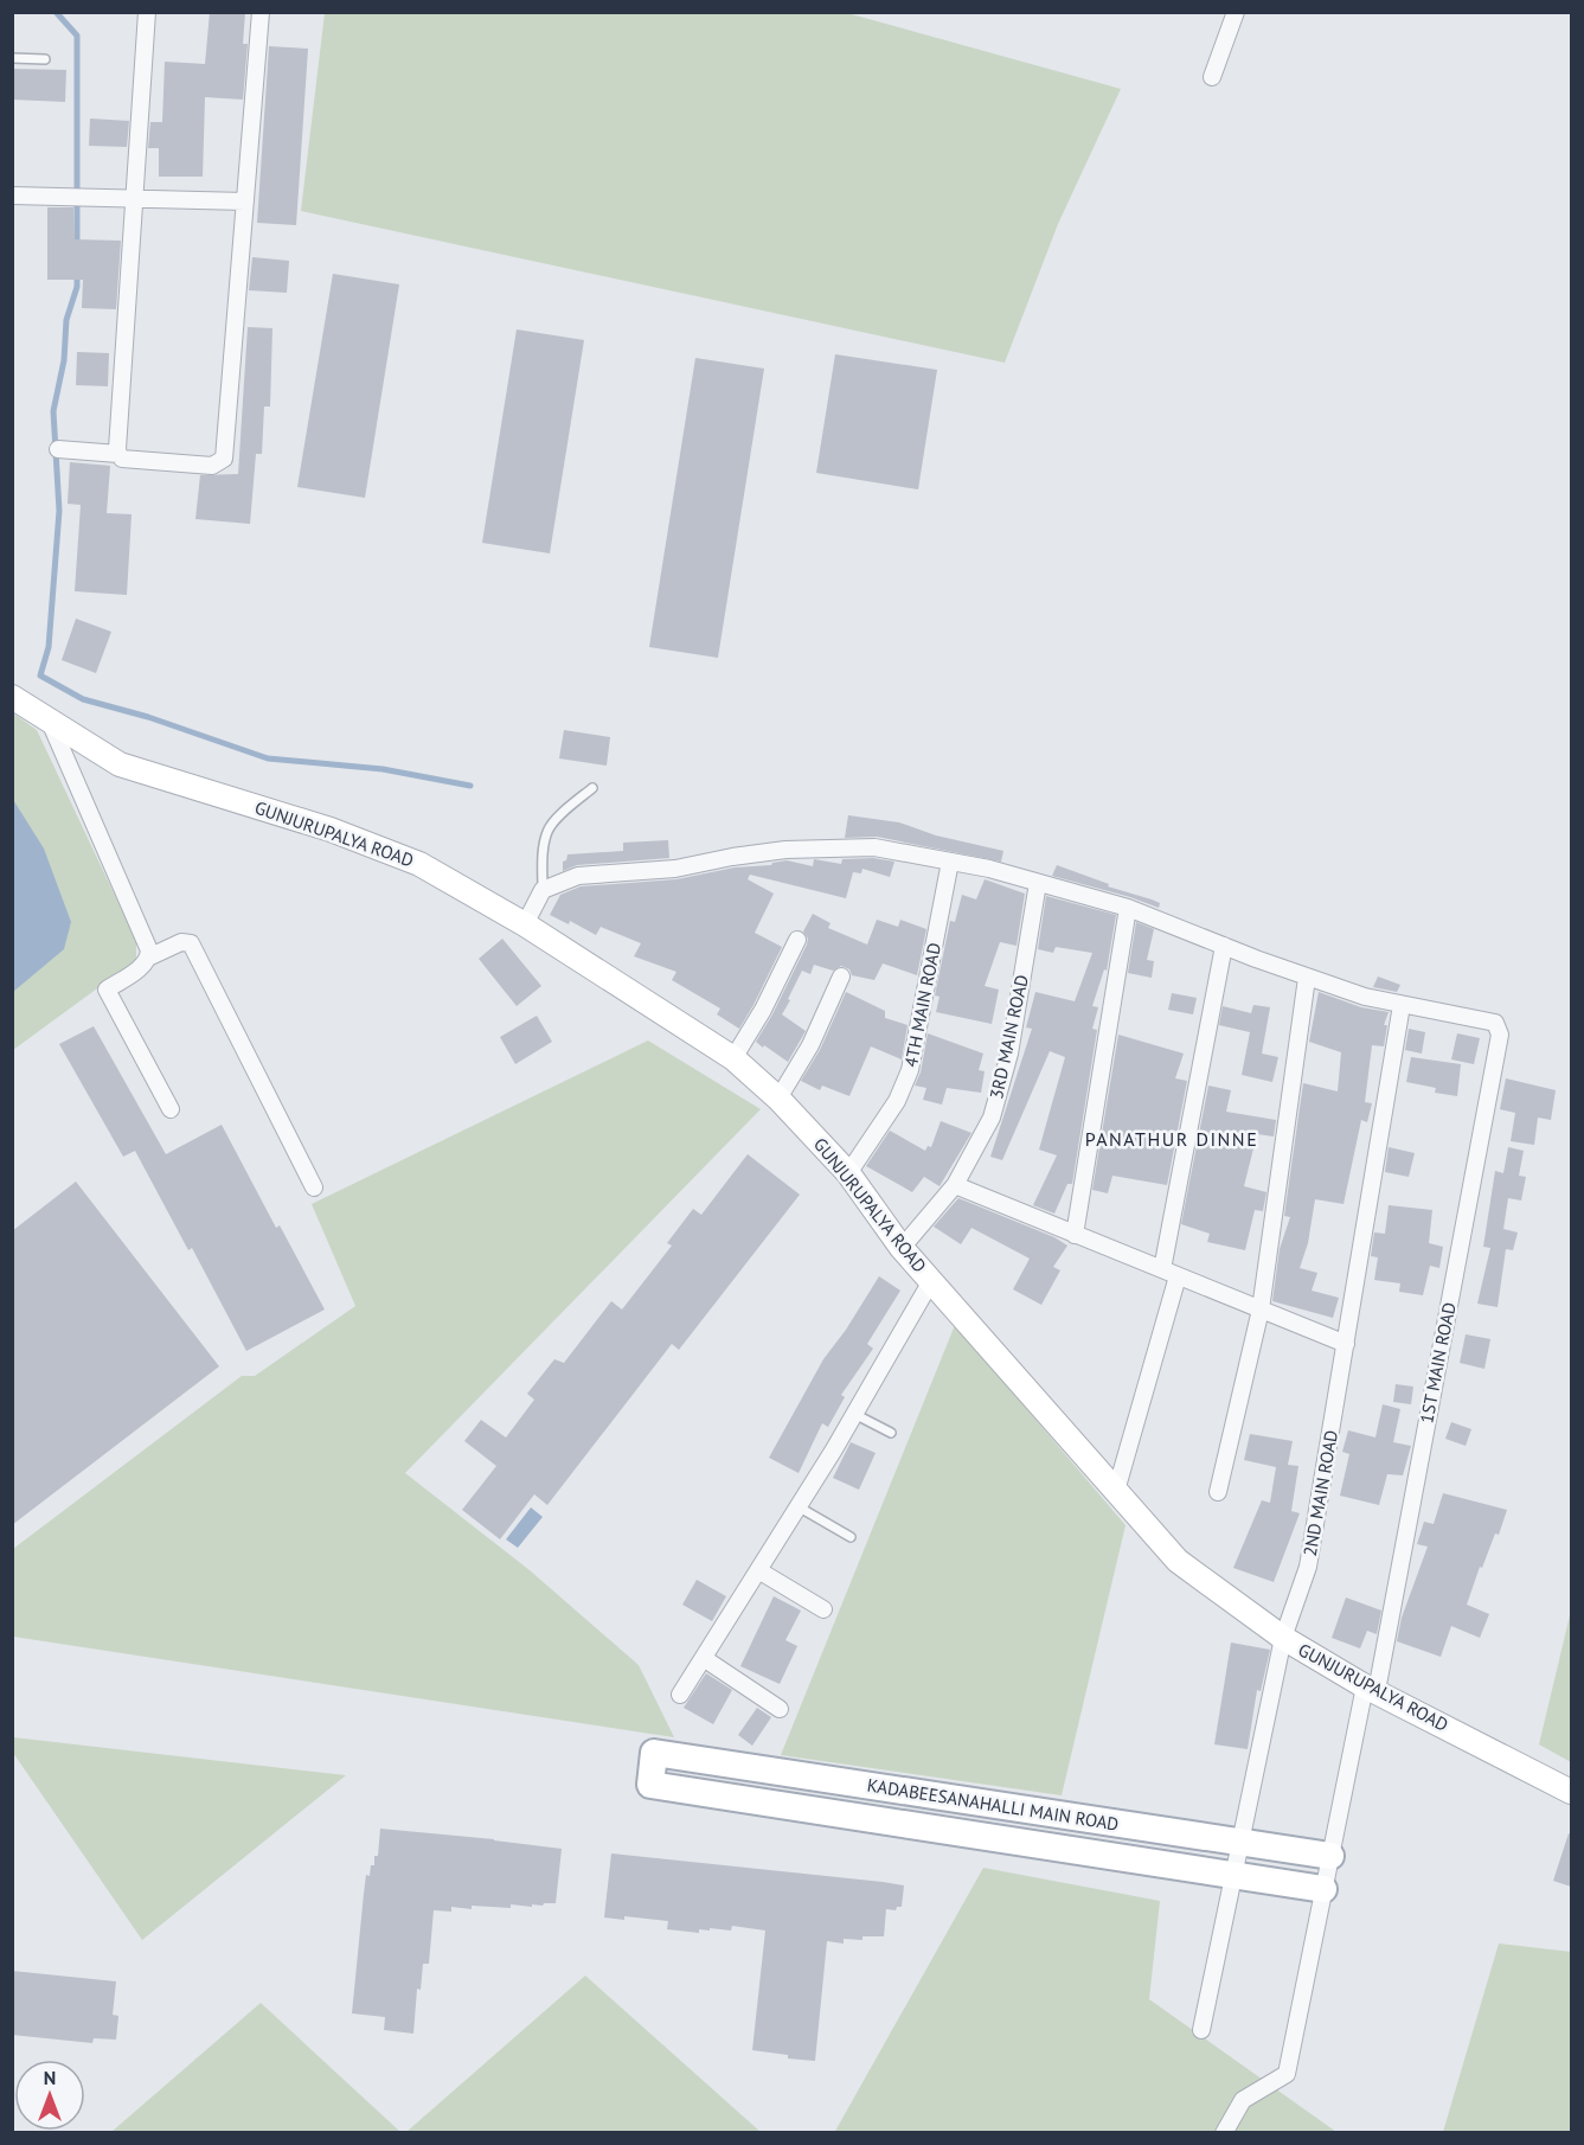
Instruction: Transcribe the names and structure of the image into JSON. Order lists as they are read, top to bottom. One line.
{"streets":{"main road":["KADABEESANAHALLI MAIN ROAD"],"street":["GUNJURUPALYA ROAD","4TH MAIN ROAD","3RD MAIN ROAD","1ST MAIN ROAD","2ND MAIN ROAD"]},"crossings":[["GUNJURUPALYA ROAD","4TH MAIN ROAD"],["GUNJURUPALYA ROAD","3RD MAIN ROAD"],["GUNJURUPALYA ROAD","1ST MAIN ROAD"],["GUNJURUPALYA ROAD","2ND MAIN ROAD"],["1ST MAIN ROAD","2ND MAIN ROAD"],["1ST MAIN ROAD","KADABEESANAHALLI MAIN ROAD"],["2ND MAIN ROAD","KADABEESANAHALLI MAIN ROAD"]],"districts":["PANATHUR DINNE"],"north":"top"}
